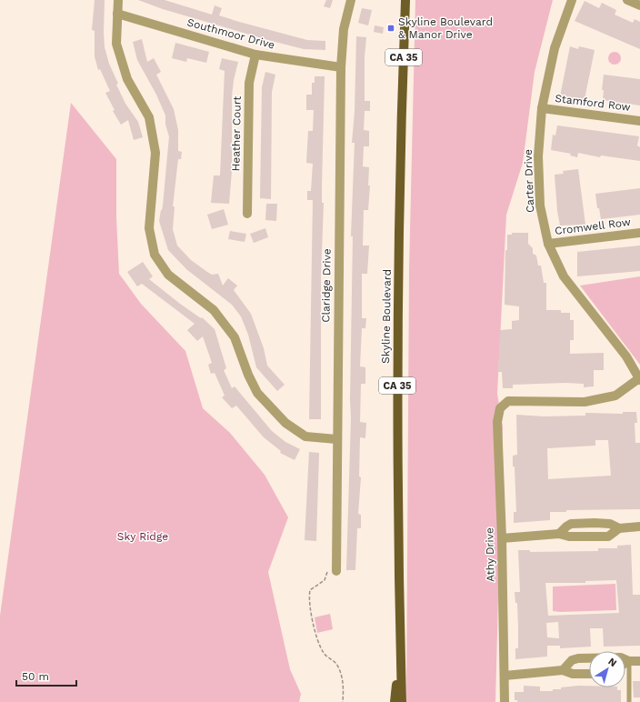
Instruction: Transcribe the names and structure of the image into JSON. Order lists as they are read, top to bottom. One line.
{"streets":{"main road":["CA 35","Skyline Boulevard"],"street":["Southmoor Drive","Stamford Row","Heather Court","Carter Drive","Cromwell Row","Claridge Drive","Athy Drive"]},"crossings":[["Southmoor Drive","Heather Court"],["Southmoor Drive","Claridge Drive"],["Stamford Row","Carter Drive"],["Carter Drive","Cromwell Row"],["Carter Drive","Athy Drive"]],"parks":["Sky Ridge"],"places":{"transit":["Skyline Boulevard & Manor Drive"]},"scale_bar":"50 m","north":"top right"}
